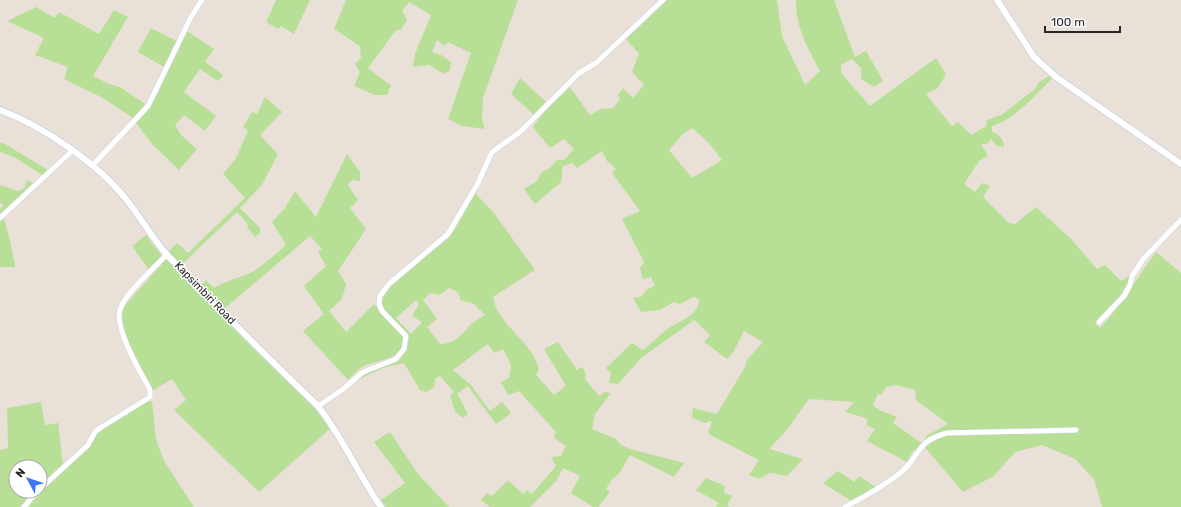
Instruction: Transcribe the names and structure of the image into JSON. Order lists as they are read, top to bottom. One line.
{"streets":{"street":["Kapsimbiri Road"]},"scale_bar":"100 m","north":"top left"}
